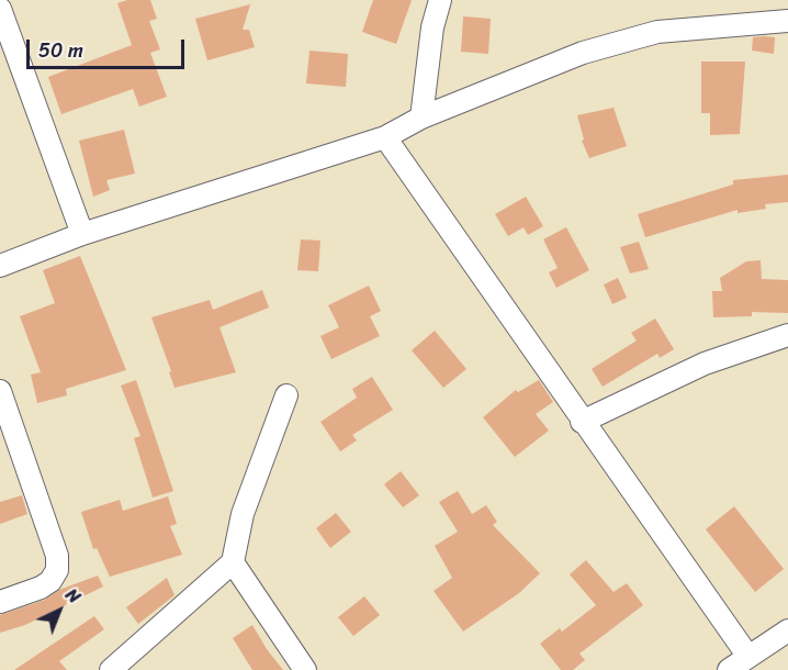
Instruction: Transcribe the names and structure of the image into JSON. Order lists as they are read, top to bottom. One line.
{"scale_bar":"50 m","north":"top right"}
